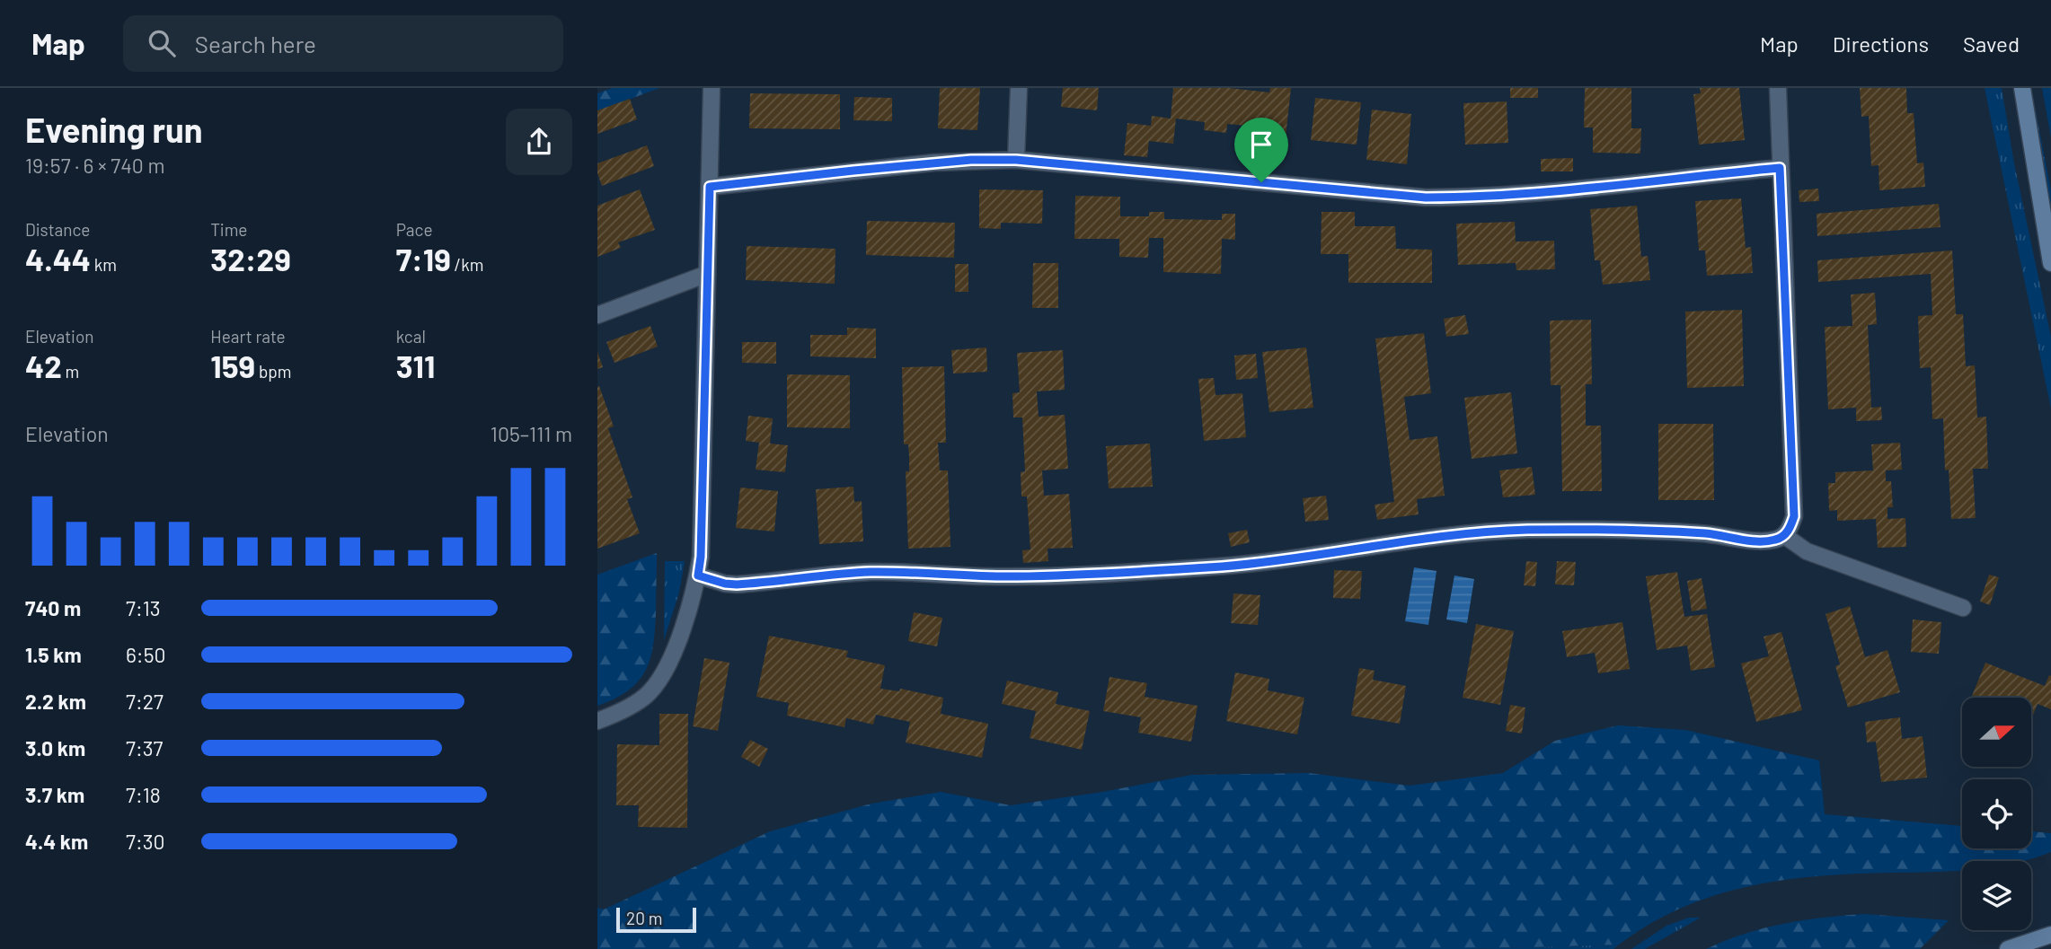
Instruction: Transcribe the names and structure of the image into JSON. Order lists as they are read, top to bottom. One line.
{"scale_bar":"20 m","north":"right","page":{"header":"Map","search":"Search here","nav":["Map","Directions","Saved"],"heading":["Evening run","19:57 · 6 × 740 m"],"stats":[["Distance","4.44 km"],["Time","32:29"],["Pace","7:19 /km"],["Elevation","42 m"],["Heart rate","159 bpm"],["kcal","311"]],"chart":["Elevation","105–111 m"],"list":[{"name":"740 m","note":"7:13"},{"name":"1.5 km","note":"6:50"},{"name":"2.2 km","note":"7:27"},{"name":"3.0 km","note":"7:37"},{"name":"3.7 km","note":"7:18"},{"name":"4.4 km","note":"7:30"}],"scale":"20 m"}}
